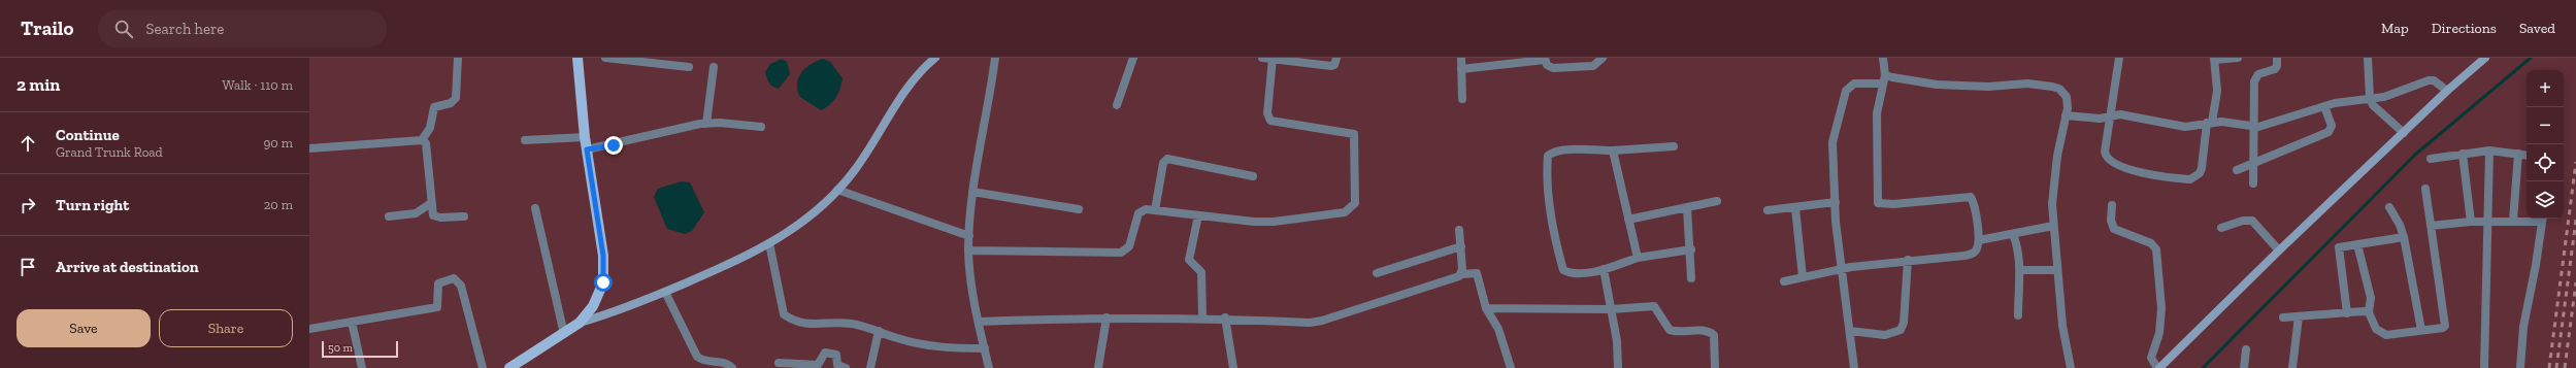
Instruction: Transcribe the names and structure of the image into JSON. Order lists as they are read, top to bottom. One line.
{"scale_bar":"50 m","page":{"header":"Trailo","search":"Search here","nav":["Map","Directions","Saved"],"heading":["2 min","Walk · 110 m"],"map_buttons":["+","−"],"list":[["Continue","Grand Trunk Road","90 m"],["Turn right","20 m"],"Arrive at destination"],"buttons":["Save","Share"],"scale":"50 m"}}
